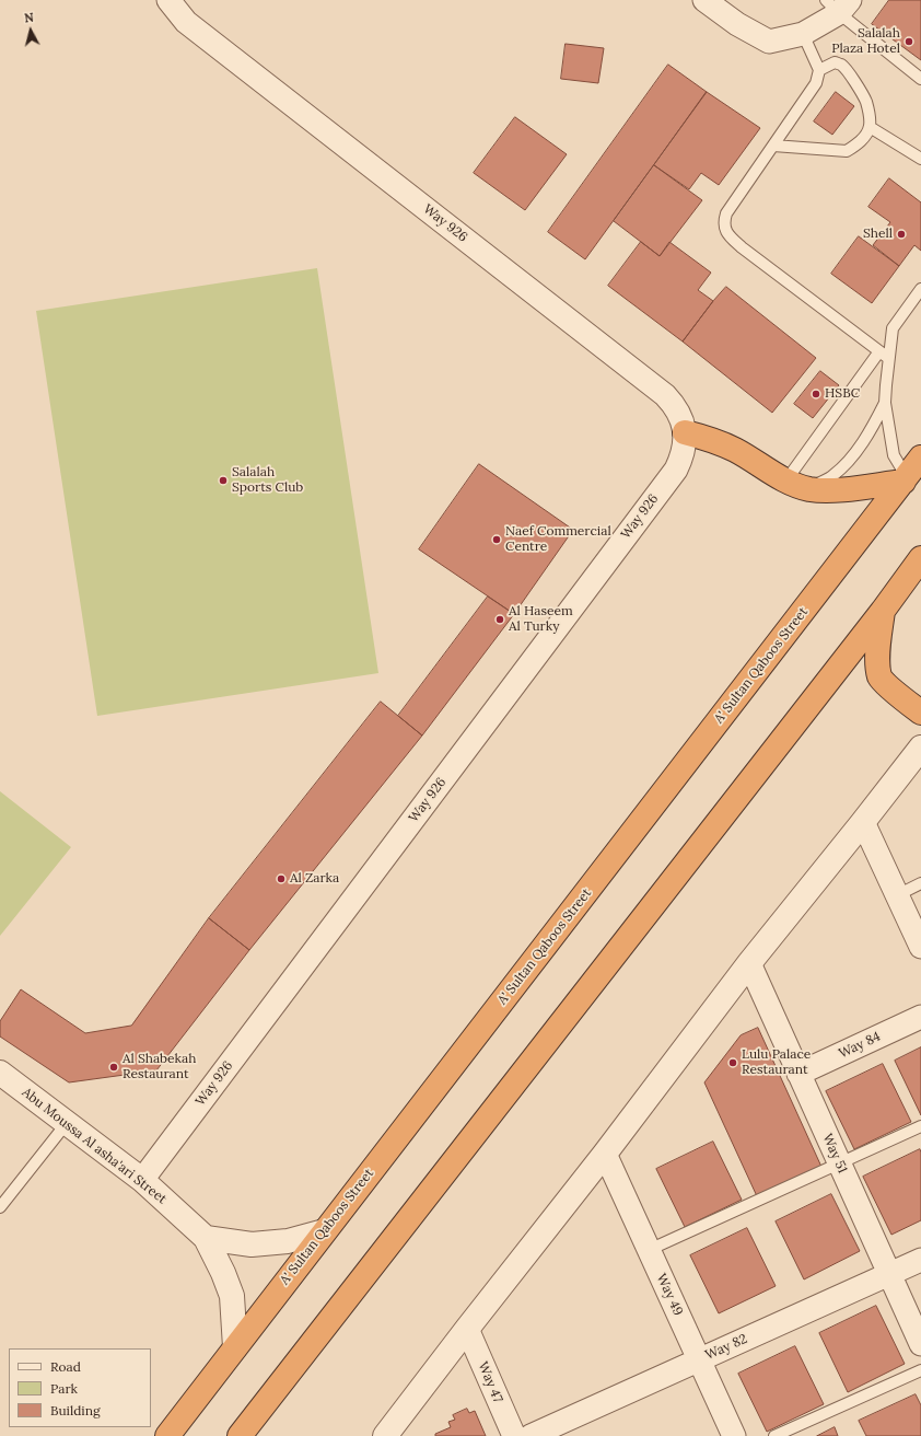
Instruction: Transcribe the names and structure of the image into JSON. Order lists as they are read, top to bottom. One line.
{"streets":{"highway":["A' Sultan Qaboos Street"],"street":["Way 926","Way 84","Abu Moussa Al asha'ari Street","Way 51","Way 49","Way 82","Way 47"]},"crossings":[["Way 926","Abu Moussa Al asha'ari Street"],["A' Sultan Qaboos Street","Abu Moussa Al asha'ari Street"],["Way 84","Way 51"],["Way 51","Way 82"],["Way 49","Way 82"]],"places":["Salalah Plaza Hotel","Shell","HSBC","Salalah Sports Club","Naef Commercial Centre","Al Haseem Al Turky","Al Zarka","Lulu Palace Restaurant","Al Shabekah Restaurant"],"legend":["Road","Park","Building"],"north":"top"}
